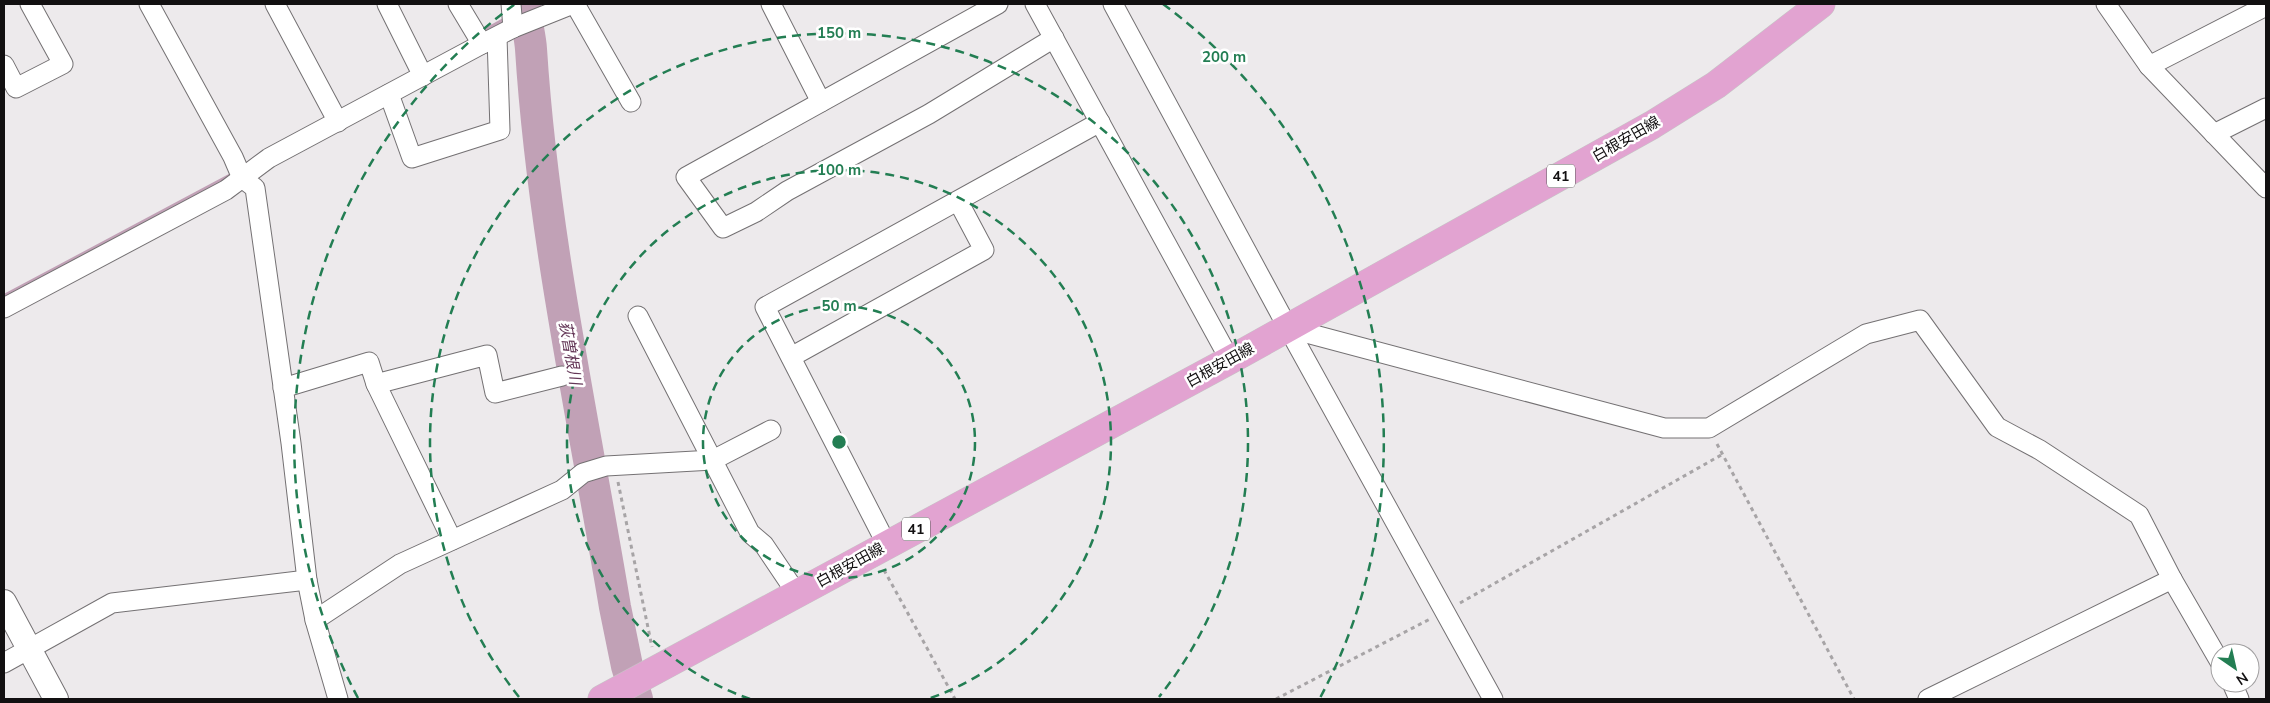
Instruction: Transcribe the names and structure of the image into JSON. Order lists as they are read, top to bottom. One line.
{"streets":{"main road":["白根安田線","41"]},"water":["荻曽根川"],"north":"bottom right","rings":["150 m","200 m","100 m","50 m"]}
